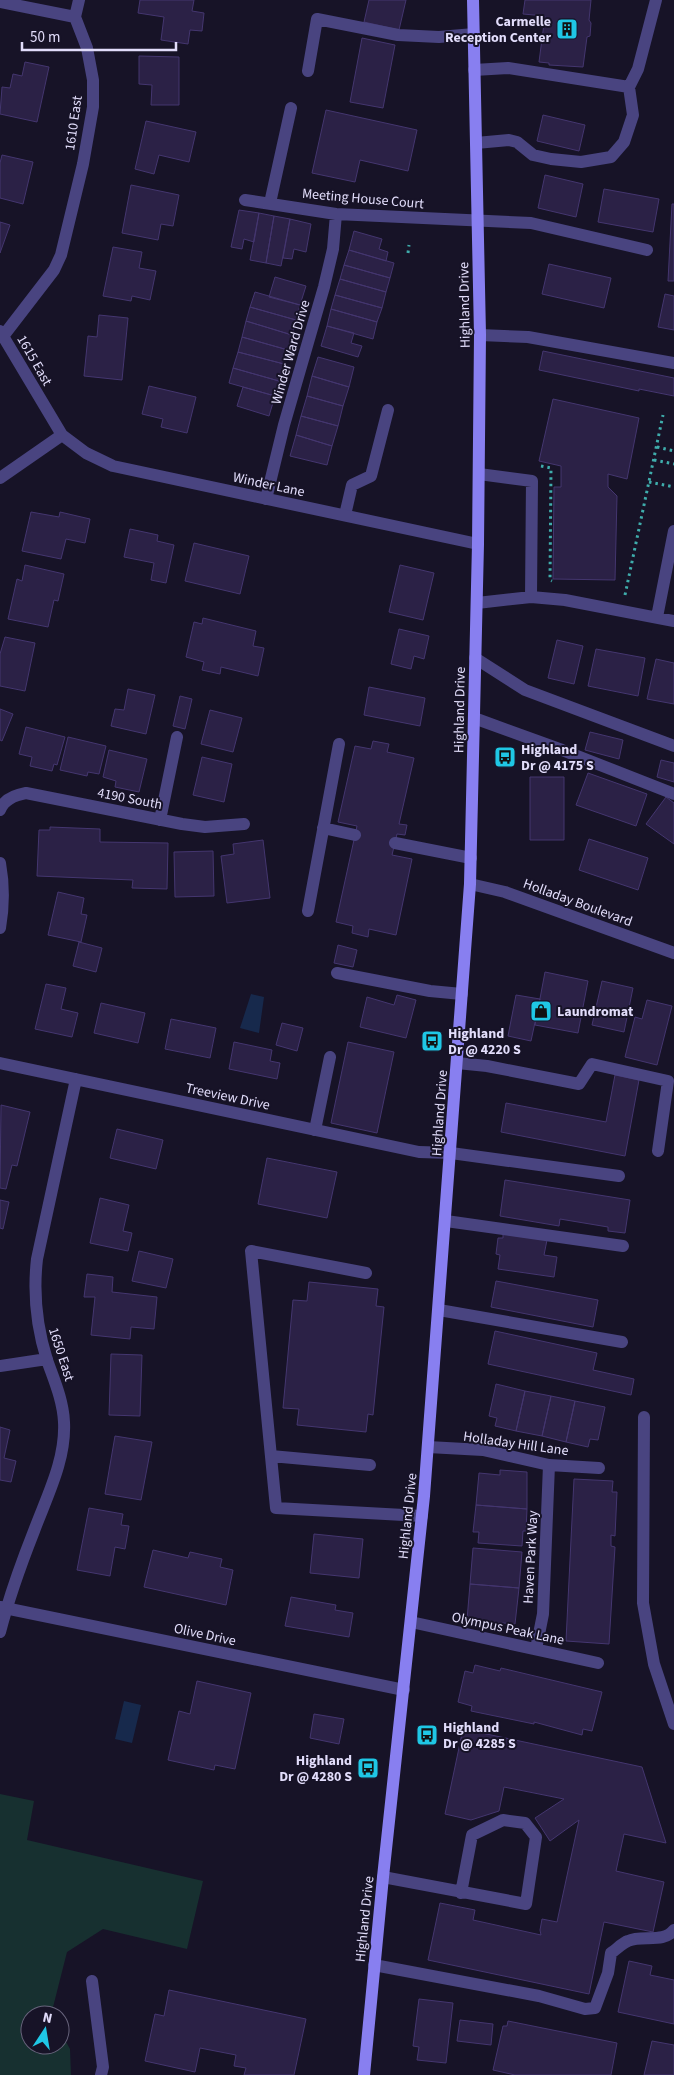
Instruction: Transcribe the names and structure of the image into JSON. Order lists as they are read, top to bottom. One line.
{"streets":{"main road":["Highland Drive"],"street":["1610 East","Meeting House Court","Winder Ward Drive","1615 East","Winder Lane","4190 South","Holladay Boulevard","Treeview Drive","1650 East","Holladay Hill Lane","Haven Park Way","Olympus Peak Lane","Olive Drive"]},"crossings":[["1610 East","1615 East"],["Meeting House Court","Highland Drive"],["Meeting House Court","Winder Ward Drive"],["Highland Drive","Winder Lane"],["Highland Drive","Holladay Boulevard"],["Highland Drive","Treeview Drive"],["Highland Drive","Holladay Hill Lane"],["Highland Drive","Olympus Peak Lane"],["Highland Drive","Olive Drive"],["Winder Ward Drive","Winder Lane"],["1615 East","Winder Lane"],["Treeview Drive","1650 East"],["1650 East","Olive Drive"],["Holladay Hill Lane","Haven Park Way"],["Haven Park Way","Olympus Peak Lane"]],"places":{"building":["Carmelle Reception Center"],"bus stop":["Highland Dr @ 4175 S","Highland Dr @ 4220 S","Highland Dr @ 4285 S","Highland Dr @ 4280 S"],"shop":["Laundromat"]},"scale_bar":"50 m","north":"top"}
